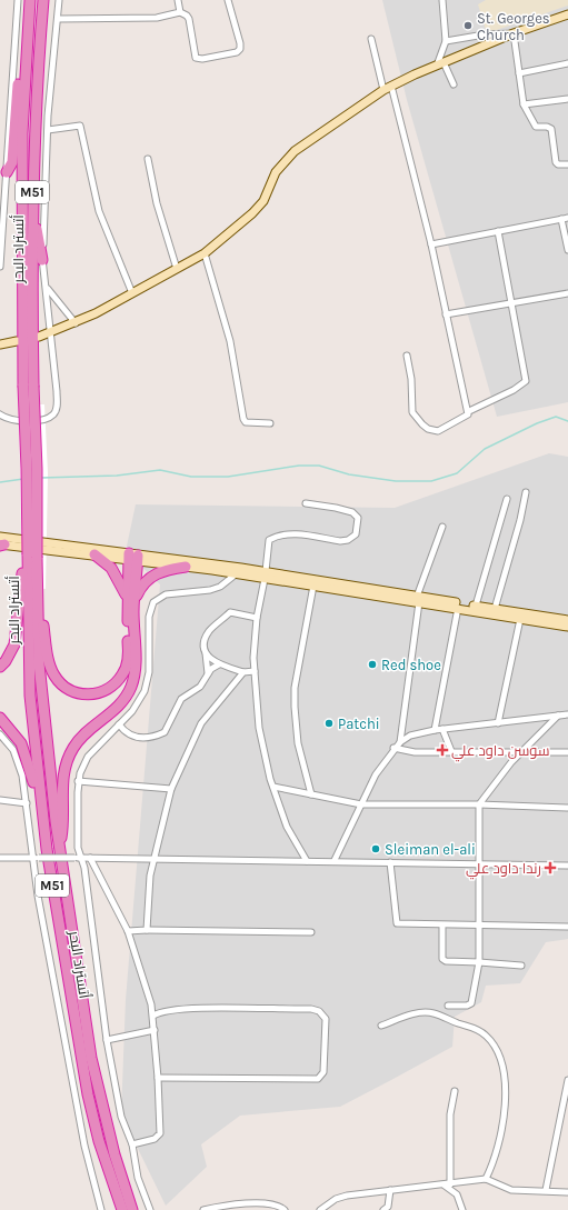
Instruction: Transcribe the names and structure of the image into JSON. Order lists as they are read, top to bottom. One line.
{"streets":{"highway":["M51","أتستراد البحر"]},"places":{"other":["St. Georges Church","Red shoe","Patchi","Sleiman el-ali"],"health":["سوسن داود علي","رندا داود علي"]}}
